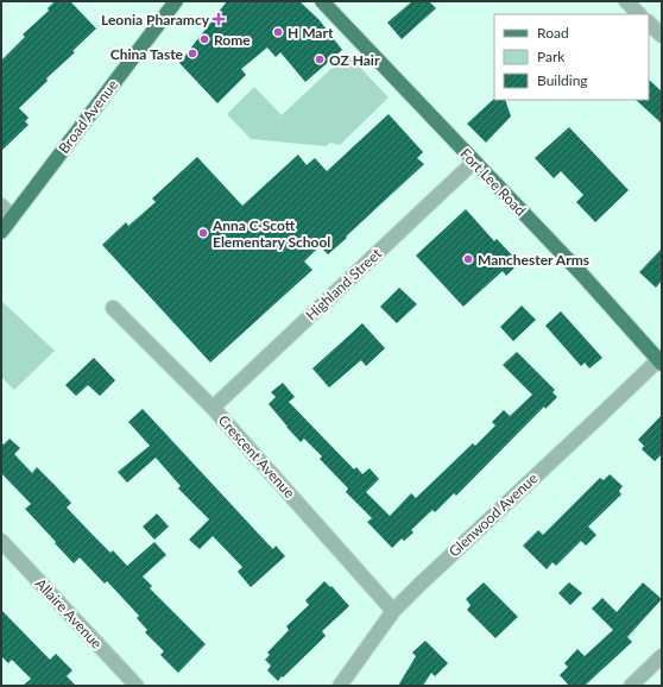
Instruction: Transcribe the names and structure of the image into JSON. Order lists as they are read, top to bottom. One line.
{"streets":{"main road":["Broad Avenue","Fort Lee Road"],"street":["Highland Street","Crescent Avenue","Glenwood Avenue","Allaire Avenue"]},"crossings":[["Fort Lee Road","Highland Street"],["Fort Lee Road","Glenwood Avenue"],["Highland Street","Crescent Avenue"],["Crescent Avenue","Glenwood Avenue"]],"places":{"health":["Leonia Pharamcy"],"other":["H Mart","Rome","China Taste","OZ Hair","Anna C Scott Elementary School","Manchester Arms"]},"legend":["Road","Park","Building"]}
